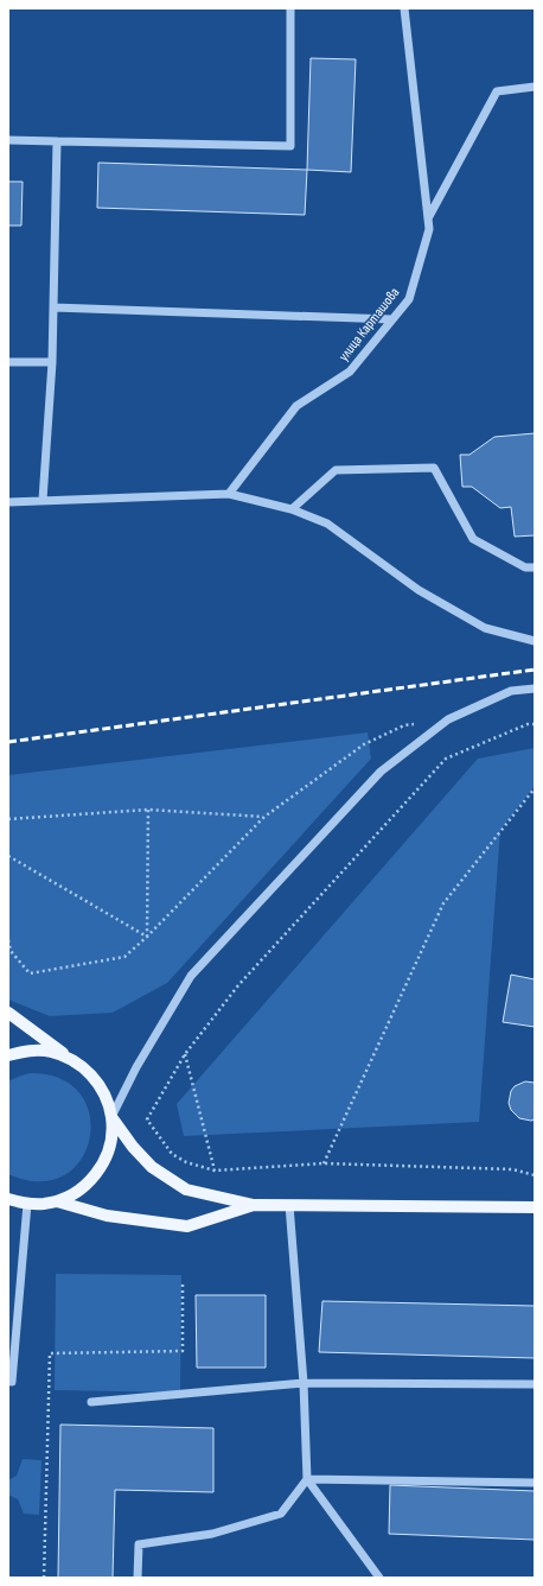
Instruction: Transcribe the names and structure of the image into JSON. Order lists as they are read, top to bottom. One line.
{"streets":{"street":["улица Карташова"]}}
